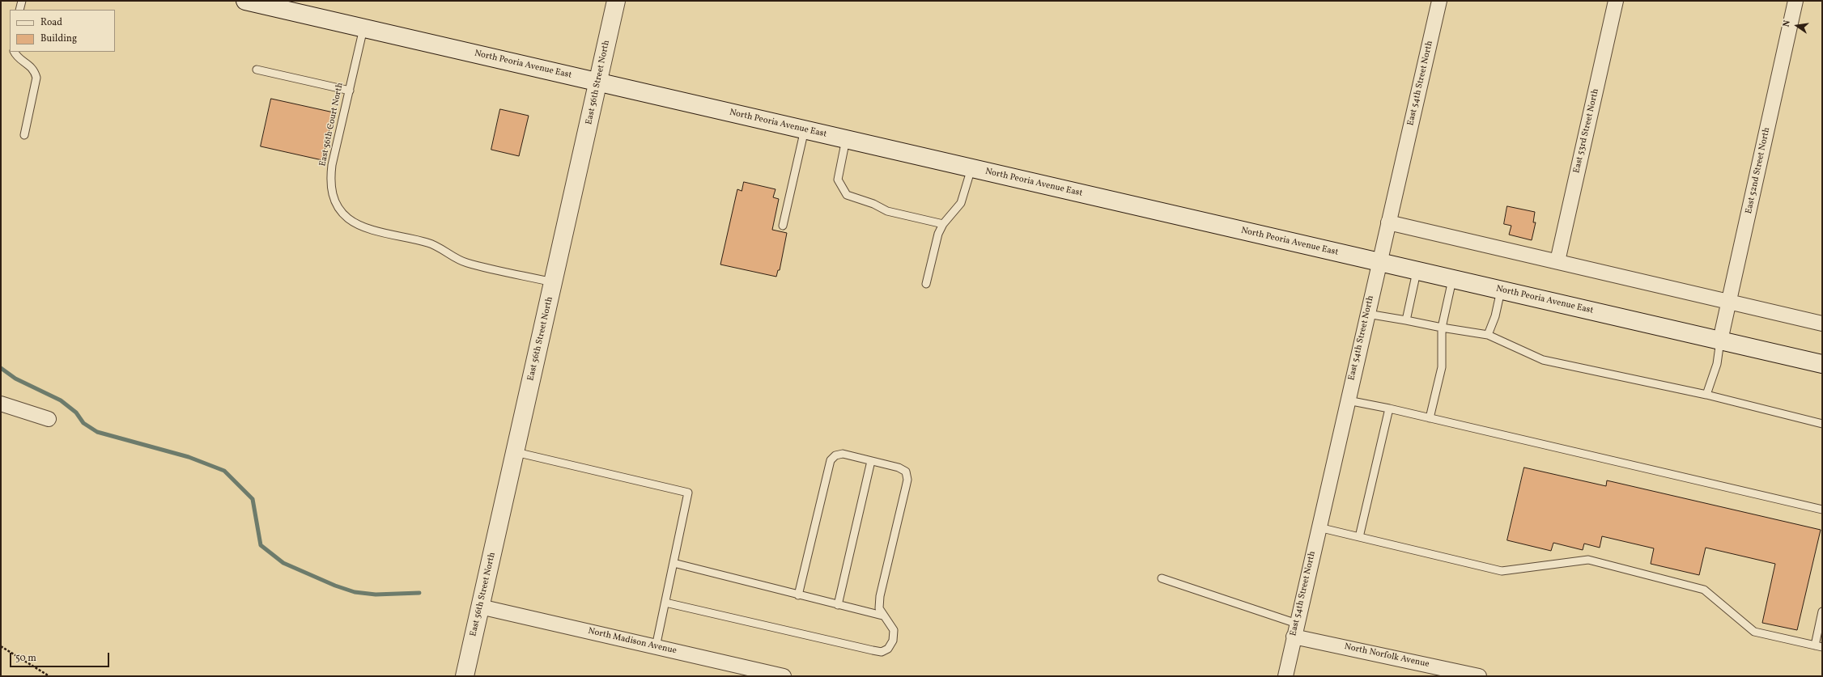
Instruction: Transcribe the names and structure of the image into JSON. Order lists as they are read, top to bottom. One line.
{"streets":{"main road":["North Peoria Avenue East","East 56th Street North"],"street":["East 54th Street North","East 53rd Street North","East 52nd Street North","North Madison Avenue","North Norfolk Avenue"],"lane":["East 56th Court North"]},"crossings":[["North Peoria Avenue East","East 56th Street North"],["North Peoria Avenue East","East 54th Street North"],["North Peoria Avenue East","East 56th Court North"],["North Peoria Avenue East","East 52nd Street North"],["East 56th Street North","East 56th Court North"],["East 56th Street North","North Madison Avenue"],["East 54th Street North","North Norfolk Avenue"]],"legend":["Road","Building"],"scale_bar":"50 m","north":"left"}
